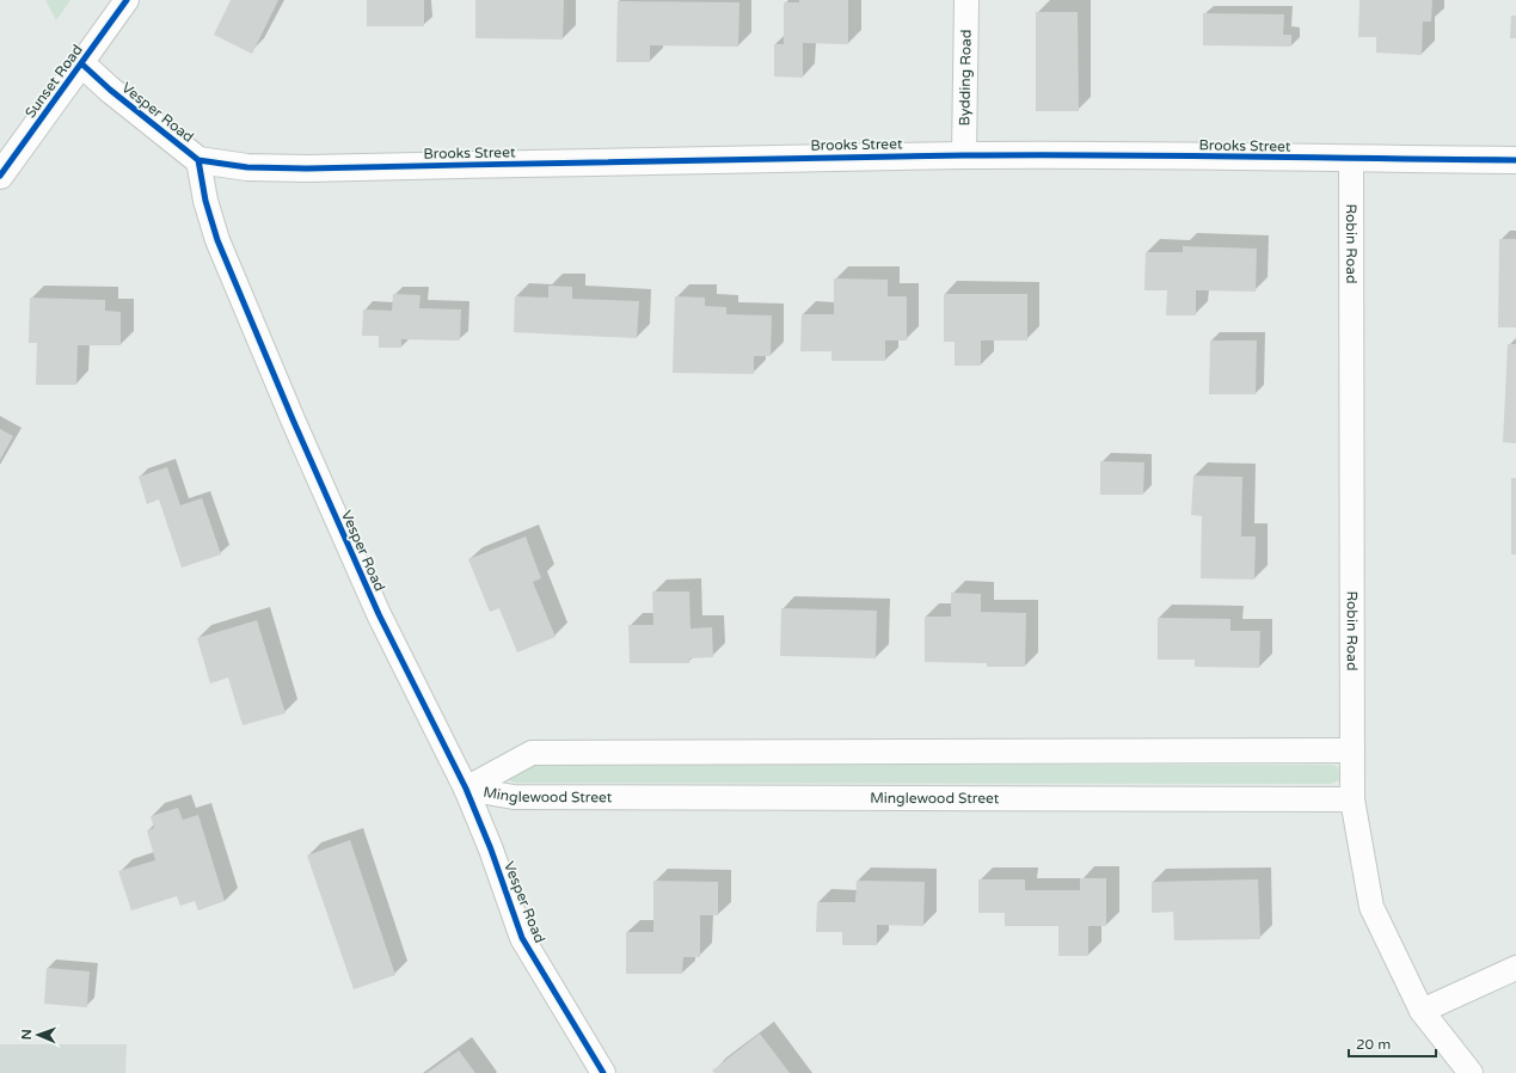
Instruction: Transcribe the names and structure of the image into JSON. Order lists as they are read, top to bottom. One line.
{"streets":{"street":["Bydding Road","Sunset Road","Vesper Road","Brooks Street","Robin Road","Minglewood Street"]},"crossings":[["Bydding Road","Brooks Street"],["Sunset Road","Vesper Road"],["Vesper Road","Brooks Street"],["Vesper Road","Minglewood Street"],["Brooks Street","Robin Road"],["Robin Road","Minglewood Street"]],"scale_bar":"20 m","north":"left"}
